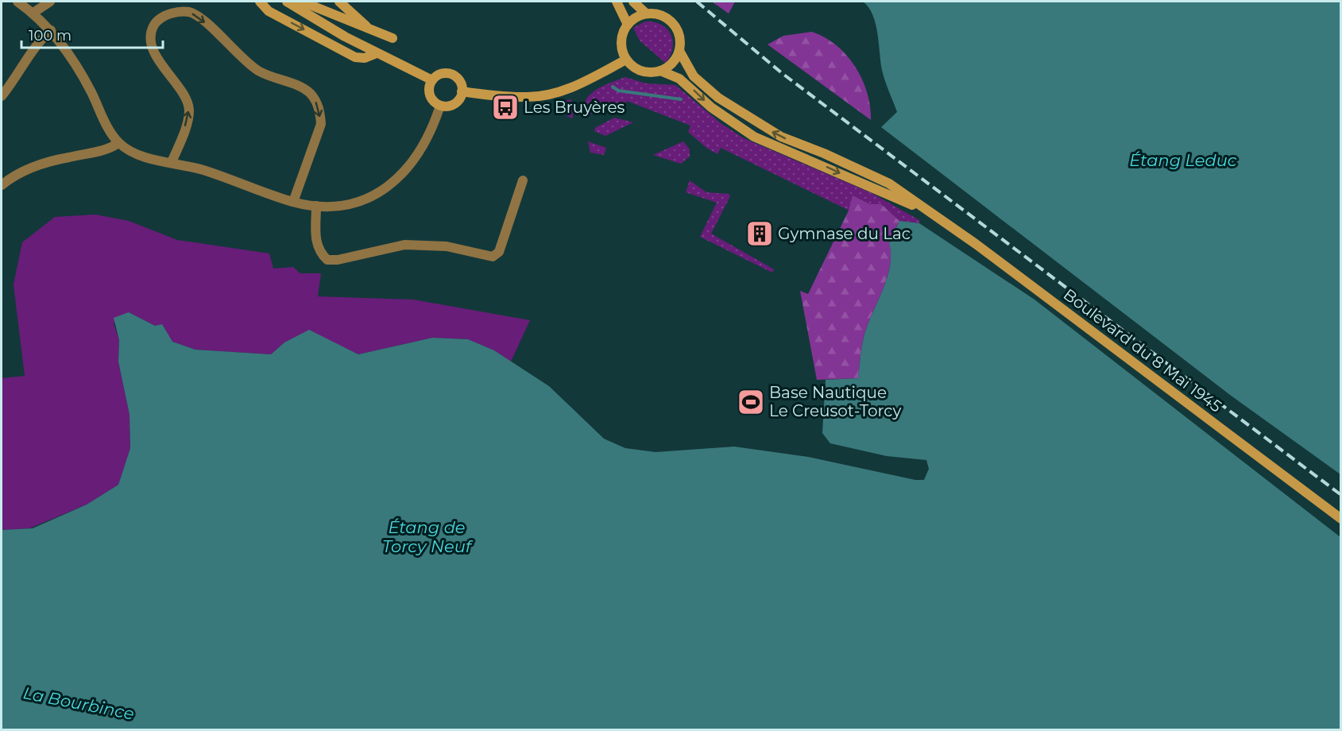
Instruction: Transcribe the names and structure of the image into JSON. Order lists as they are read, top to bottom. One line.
{"streets":{"main road":["Boulevard du 8 Mai 1945"]},"water":["Étang Leduc","Étang de Torcy Neuf","La Bourbince"],"places":{"bus stop":["Les Bruyères"],"building":["Gymnase du Lac"],"sports":["Base Nautique Le Creusot-Torcy"]},"scale_bar":"100 m"}
